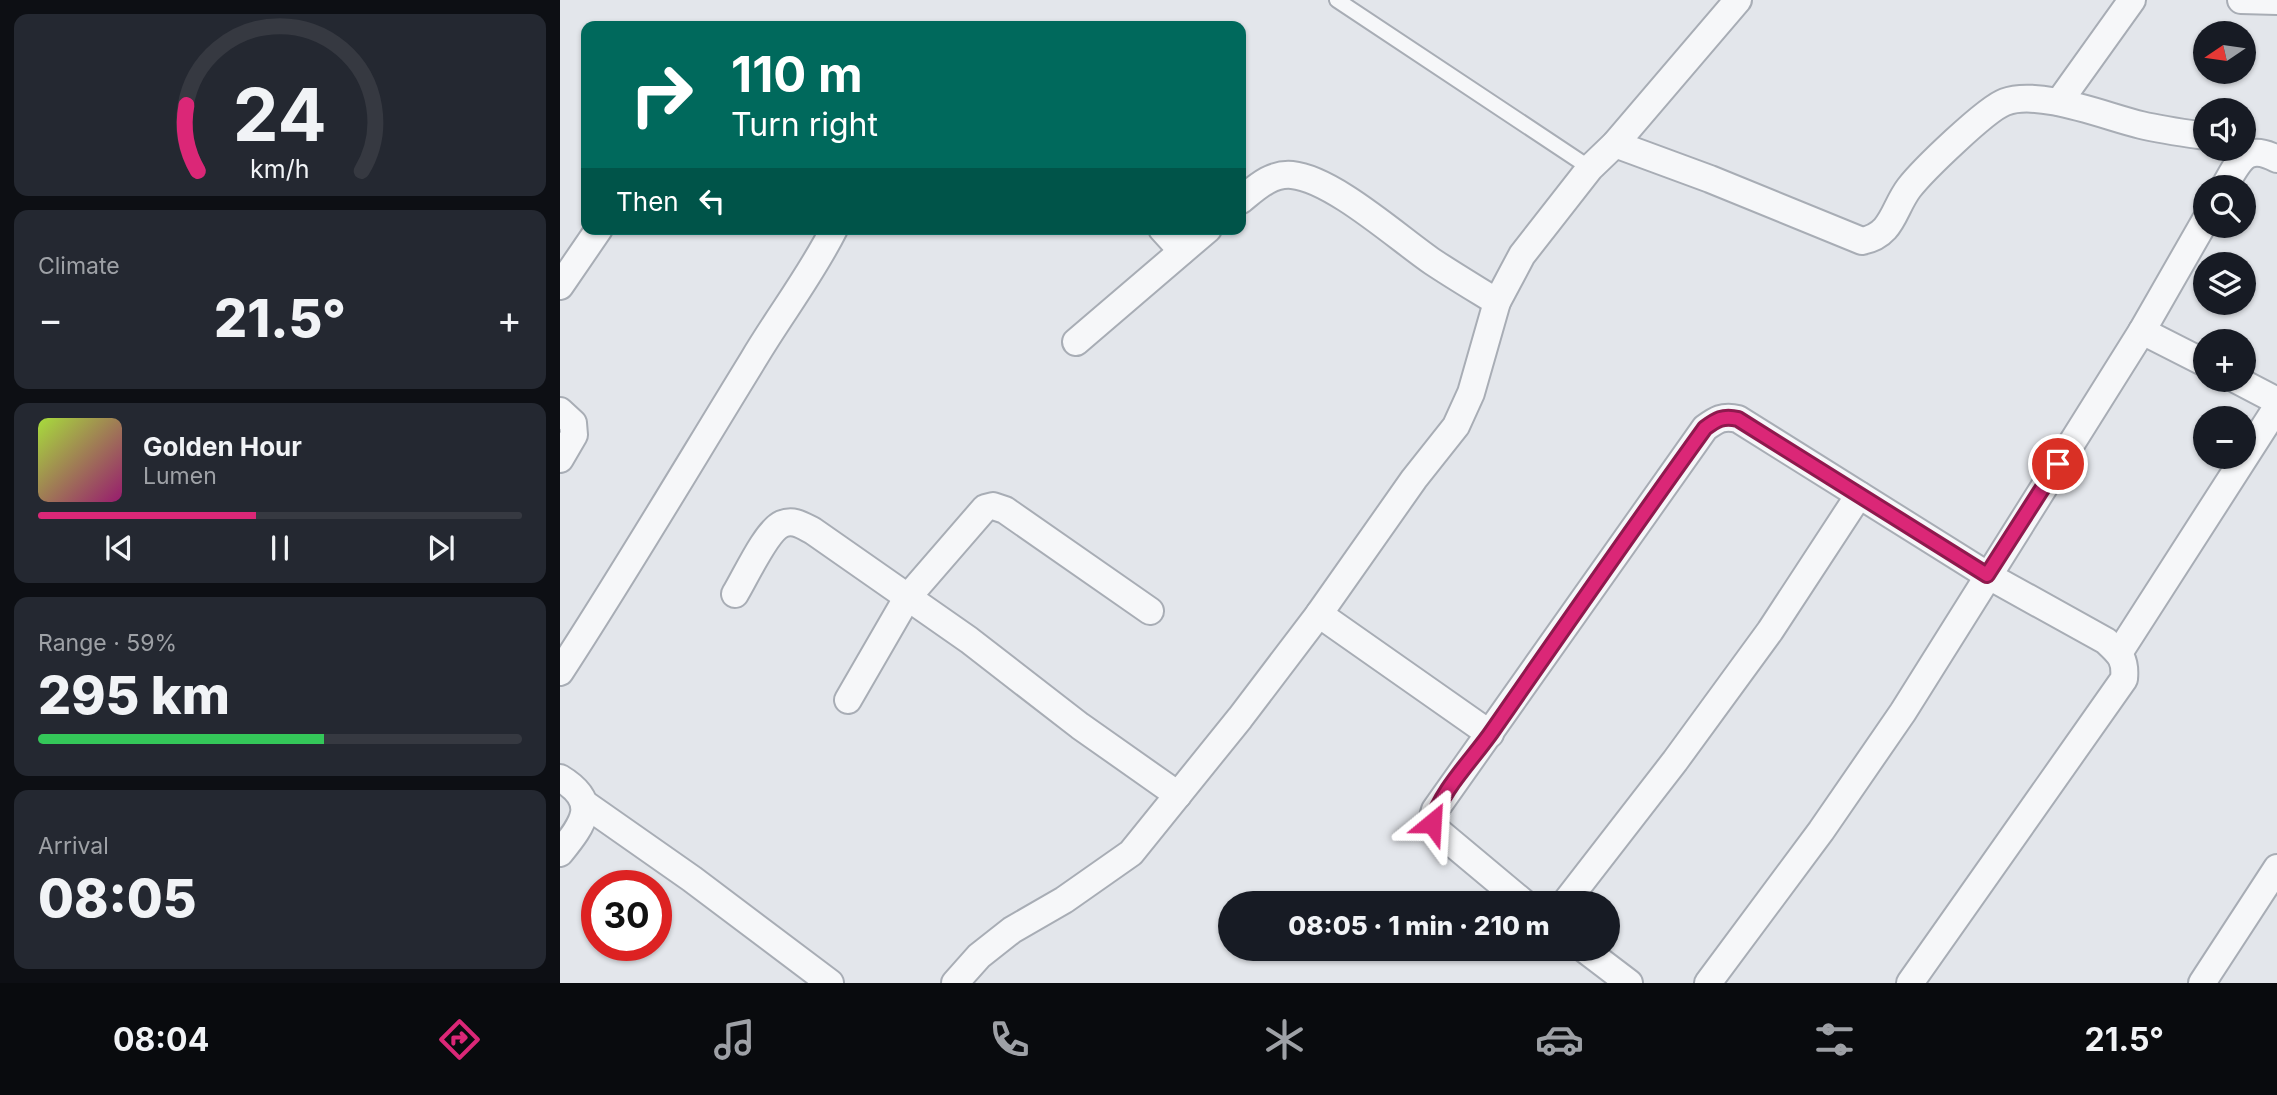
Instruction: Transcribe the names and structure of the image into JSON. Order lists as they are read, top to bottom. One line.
{"north":"left","page":{"map_buttons":["+","−"],"turn":["110 m","Turn right"],"then":"Then","tile":["Climate",["Range · 59%","295 km"],["Arrival","08:05"]],"heat":["−","21.5°","+"],"song":["Golden Hour","Lumen"],"limit":"30","trip":"08:05 · 1 min · 210 m","tabs":["08:04","21.5°"],"gauge":["24","km/h"]}}
